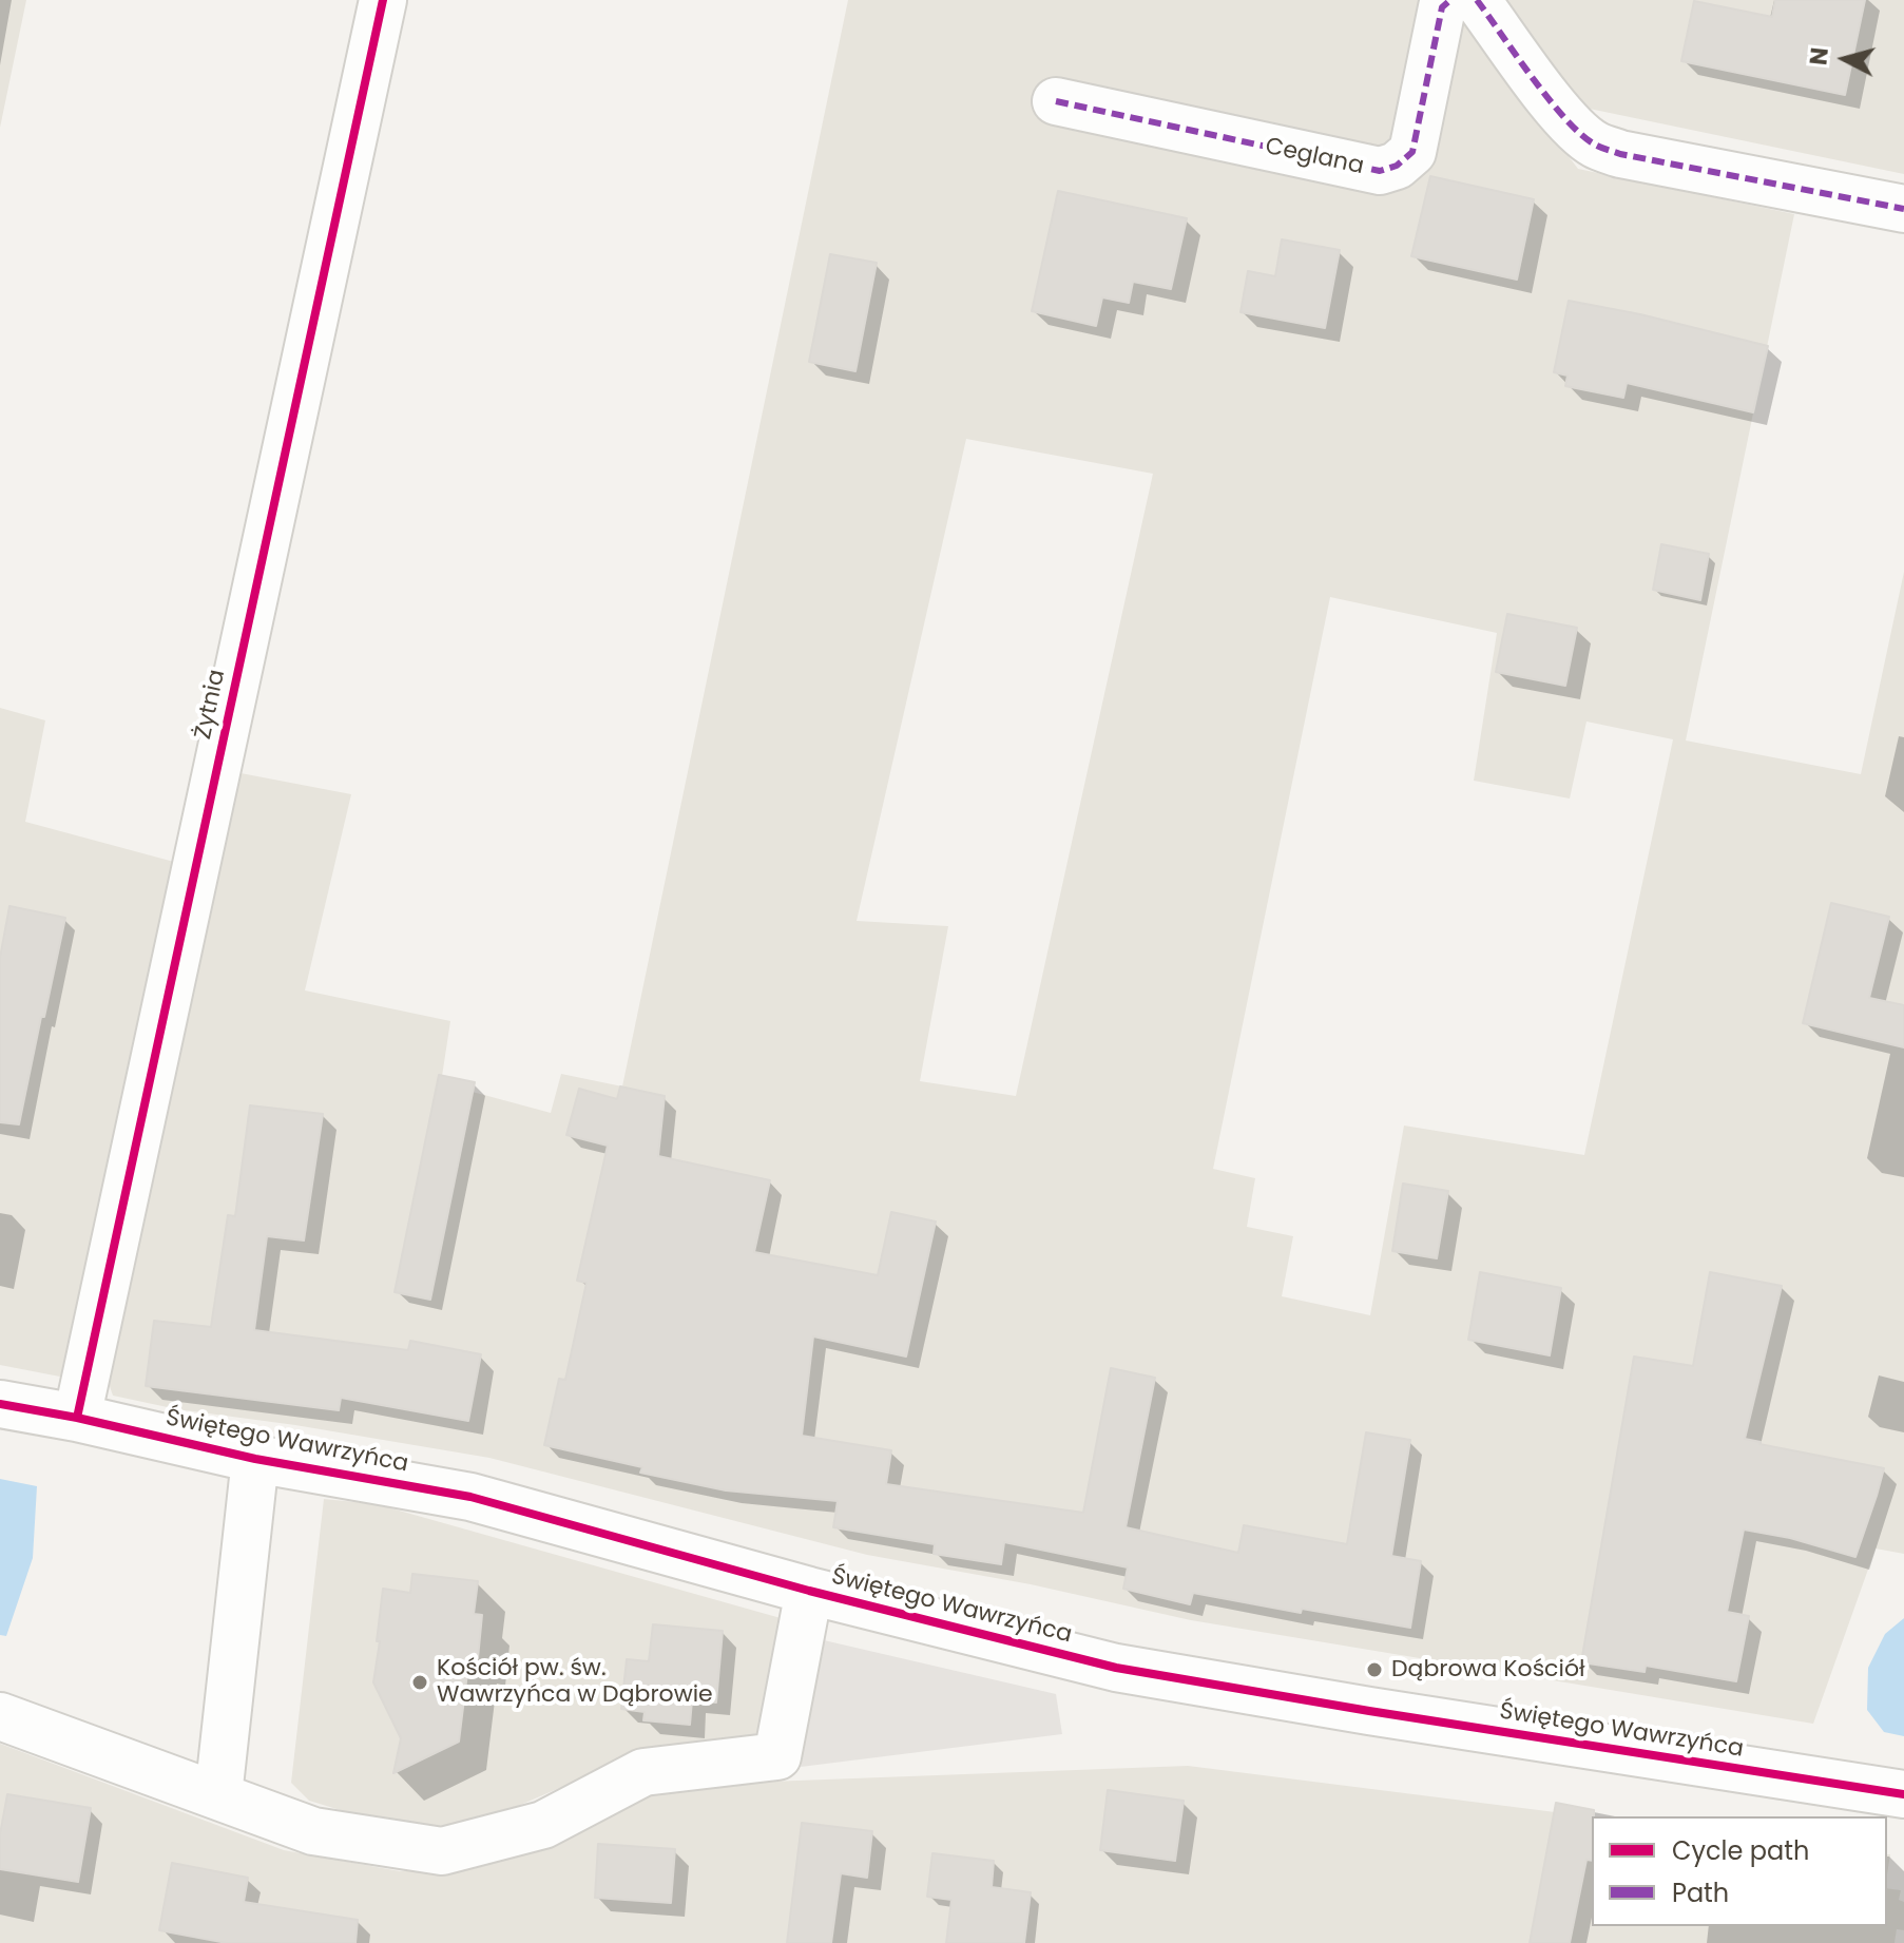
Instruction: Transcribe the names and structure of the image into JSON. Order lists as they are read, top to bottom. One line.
{"streets":{"street":["Ceglana","Żytnia","Świętego Wawrzyńca"]},"crossings":[["Żytnia","Świętego Wawrzyńca"]],"places":["Dąbrowa Kościół","Kościół pw. św. Wawrzyńca w Dąbrowie"],"legend":["Cycle path","Path"],"north":"left"}
